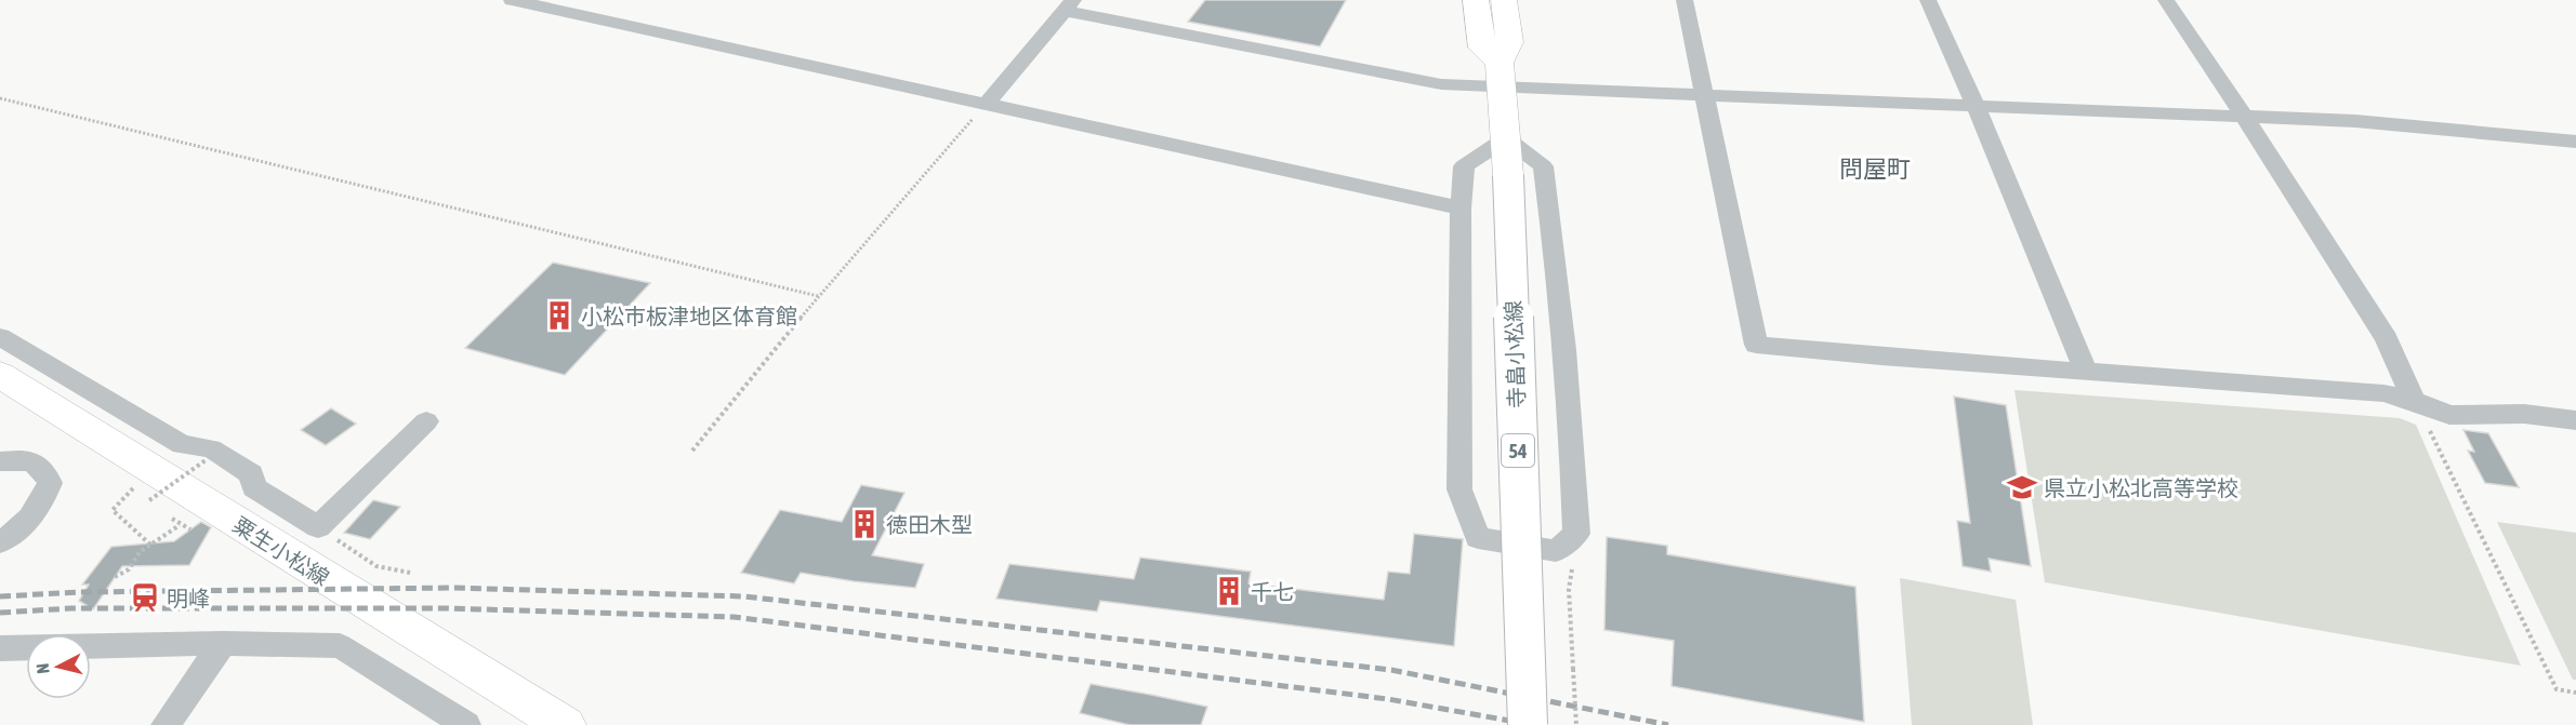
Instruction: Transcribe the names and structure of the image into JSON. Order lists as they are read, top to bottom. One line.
{"streets":{"main road":["寺畠小松線","54","粟生小松線"]},"districts":["問屋町"],"places":{"building":["小松市板津地区体育館","徳田木型","千七"],"school or university":["県立小松北高等学校"],"station":["明峰"]},"north":"left"}
